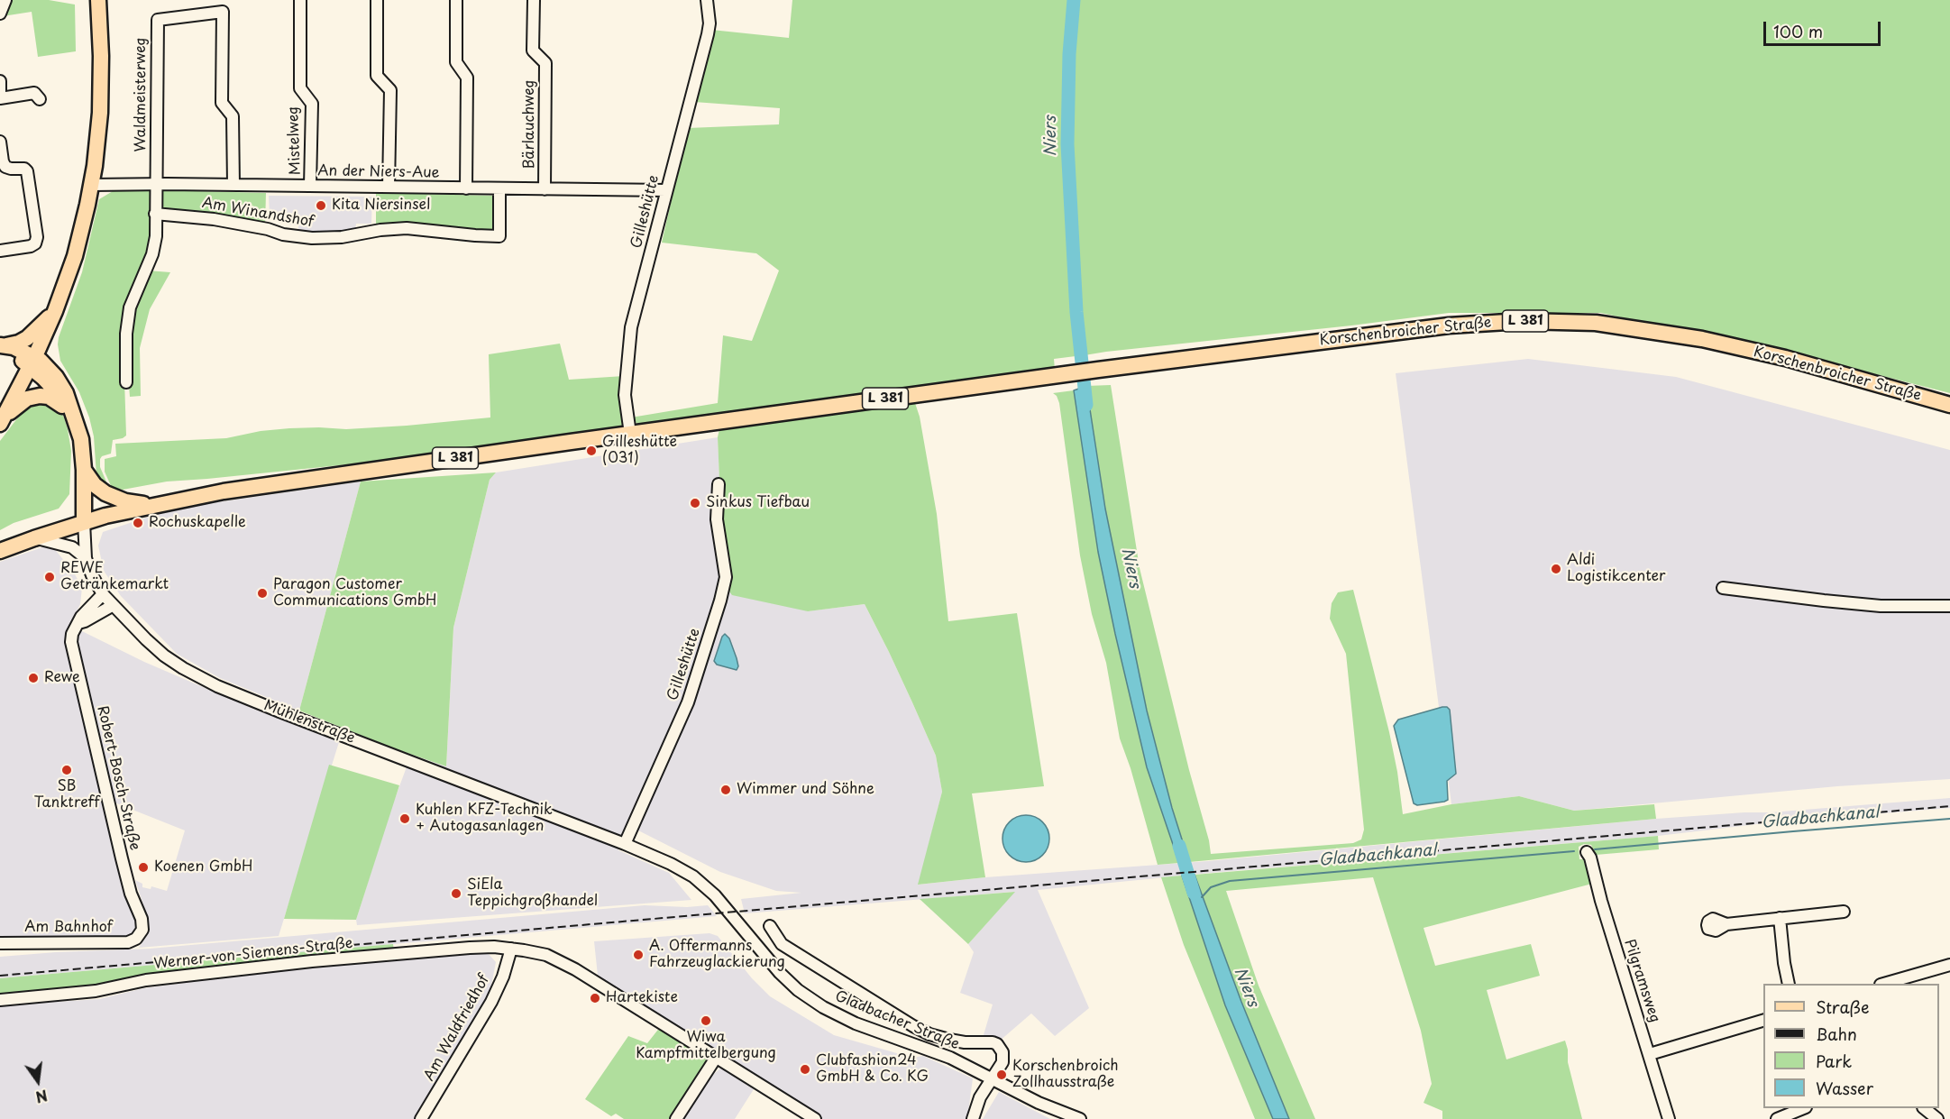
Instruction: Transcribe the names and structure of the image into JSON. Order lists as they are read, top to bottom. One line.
{"streets":{"main road":["L 381","Korschenbroicher Straße","Mühlenstraße"],"street":["Waldmeisterweg","Bärlauchweg","Mistelweg","An der Niers-Aue","Gilleshütte","Am Winandshof","Robert-Bosch-Straße","Am Bahnhof","Werner-von-Siemens-Straße","Pilgramsweg","Gladbacher Straße","Am Waldfriedhof"]},"crossings":[["Waldmeisterweg","An der Niers-Aue"],["Bärlauchweg","An der Niers-Aue"],["Mistelweg","An der Niers-Aue"],["An der Niers-Aue","Gilleshütte"],["An der Niers-Aue","Am Winandshof"],["Gilleshütte","L 381"],["Gilleshütte","Korschenbroicher Straße"],["Gilleshütte","Mühlenstraße"],["L 381","Korschenbroicher Straße"],["L 381","Mühlenstraße"],["Mühlenstraße","Robert-Bosch-Straße"],["Mühlenstraße","Gladbacher Straße"],["Robert-Bosch-Straße","Am Bahnhof"],["Werner-von-Siemens-Straße","Am Waldfriedhof"]],"water":["Niers","Gladbachkanal"],"places":["Kita Niersinsel","Gilleshütte (031)","Sinkus Tiefbau","Rochuskapelle","Aldi Logistikcenter","REWE Getränkemarkt","Paragon Customer Communications GmbH","Rewe","SB Tanktreff","Wimmer und Söhne","Kuhlen KFZ-Technik + Autogasanlagen","Koenen GmbH","SiEla Teppichgroßhandel","A. Offermanns Fahrzeuglackierung","Hartekiste","Wiwa Kampfmittelbergung","Clubfashion24 GmbH & Co. KG","Korschenbroich Zollhausstraße"],"legend":["Straße","Bahn","Park","Wasser"],"scale_bar":"100 m","north":"bottom"}
